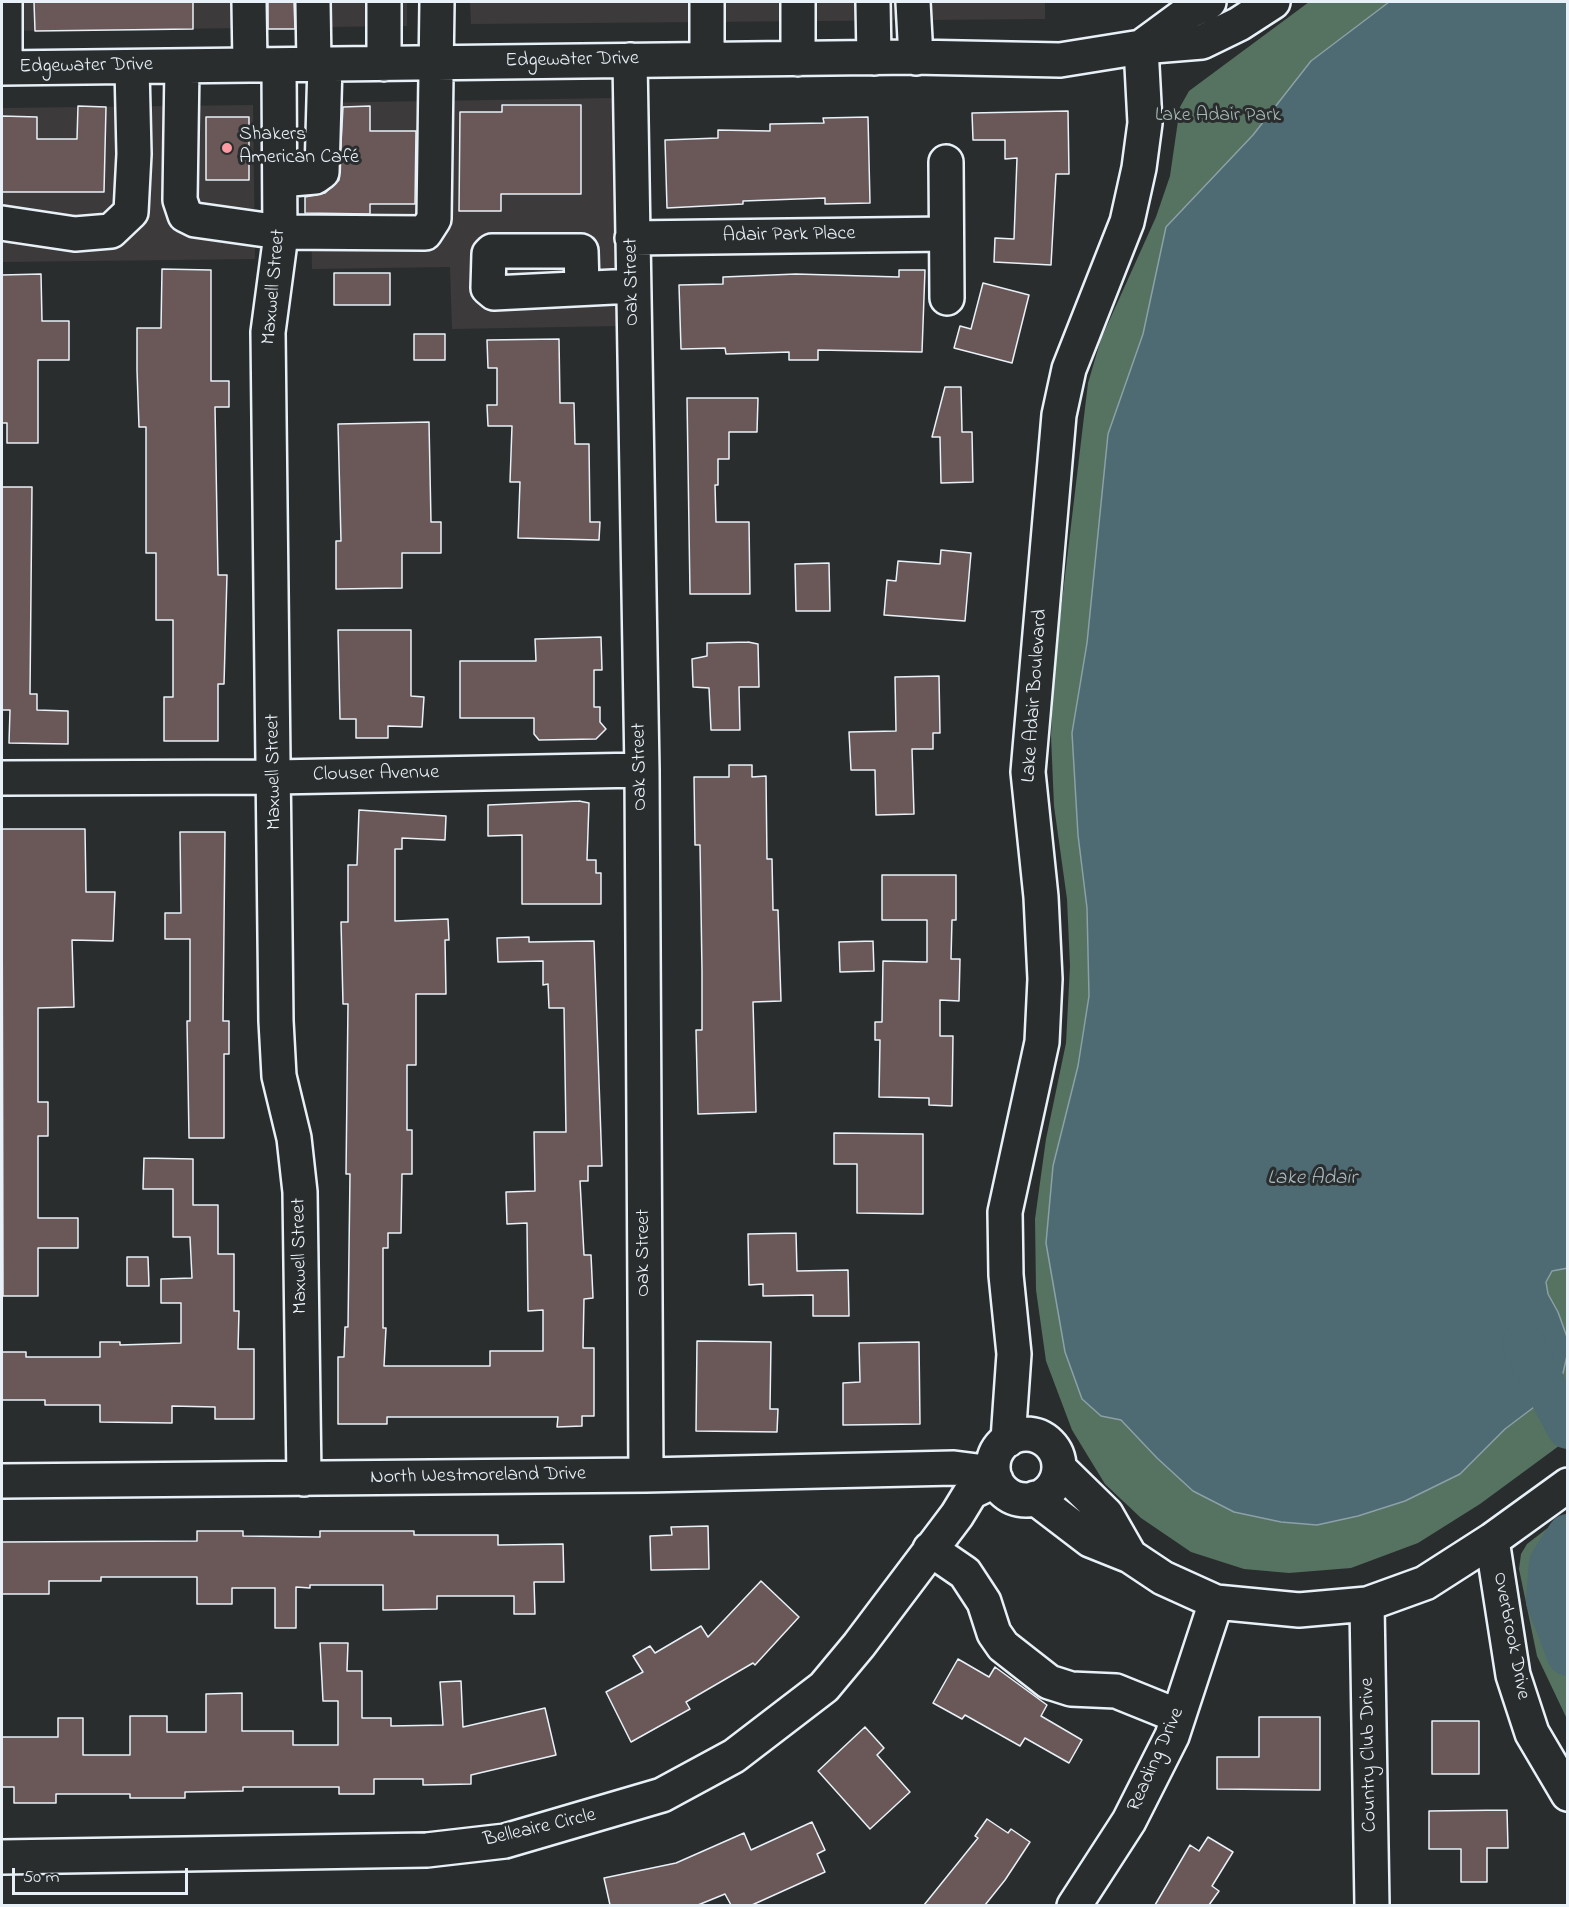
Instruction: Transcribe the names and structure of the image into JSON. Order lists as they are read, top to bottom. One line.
{"streets":{"street":["Edgewater Drive","Adair Park Place","Oak Street","Maxwell Street","Lake Adair Boulevard","Clouser Avenue","North Westmoreland Drive","Overbrook Drive","Country Club Drive","Reading Drive","Belleaire Circle"]},"crossings":[["Edgewater Drive","Oak Street"],["Edgewater Drive","Maxwell Street"],["Edgewater Drive","Lake Adair Boulevard"],["Adair Park Place","Oak Street"],["Oak Street","Clouser Avenue"],["Oak Street","North Westmoreland Drive"],["Maxwell Street","Clouser Avenue"],["Maxwell Street","North Westmoreland Drive"],["Lake Adair Boulevard","North Westmoreland Drive"]],"water":["Lake Adair"],"parks":["Lake Adair Park"],"places":["Shakers American Café"],"scale_bar":"50 m"}
